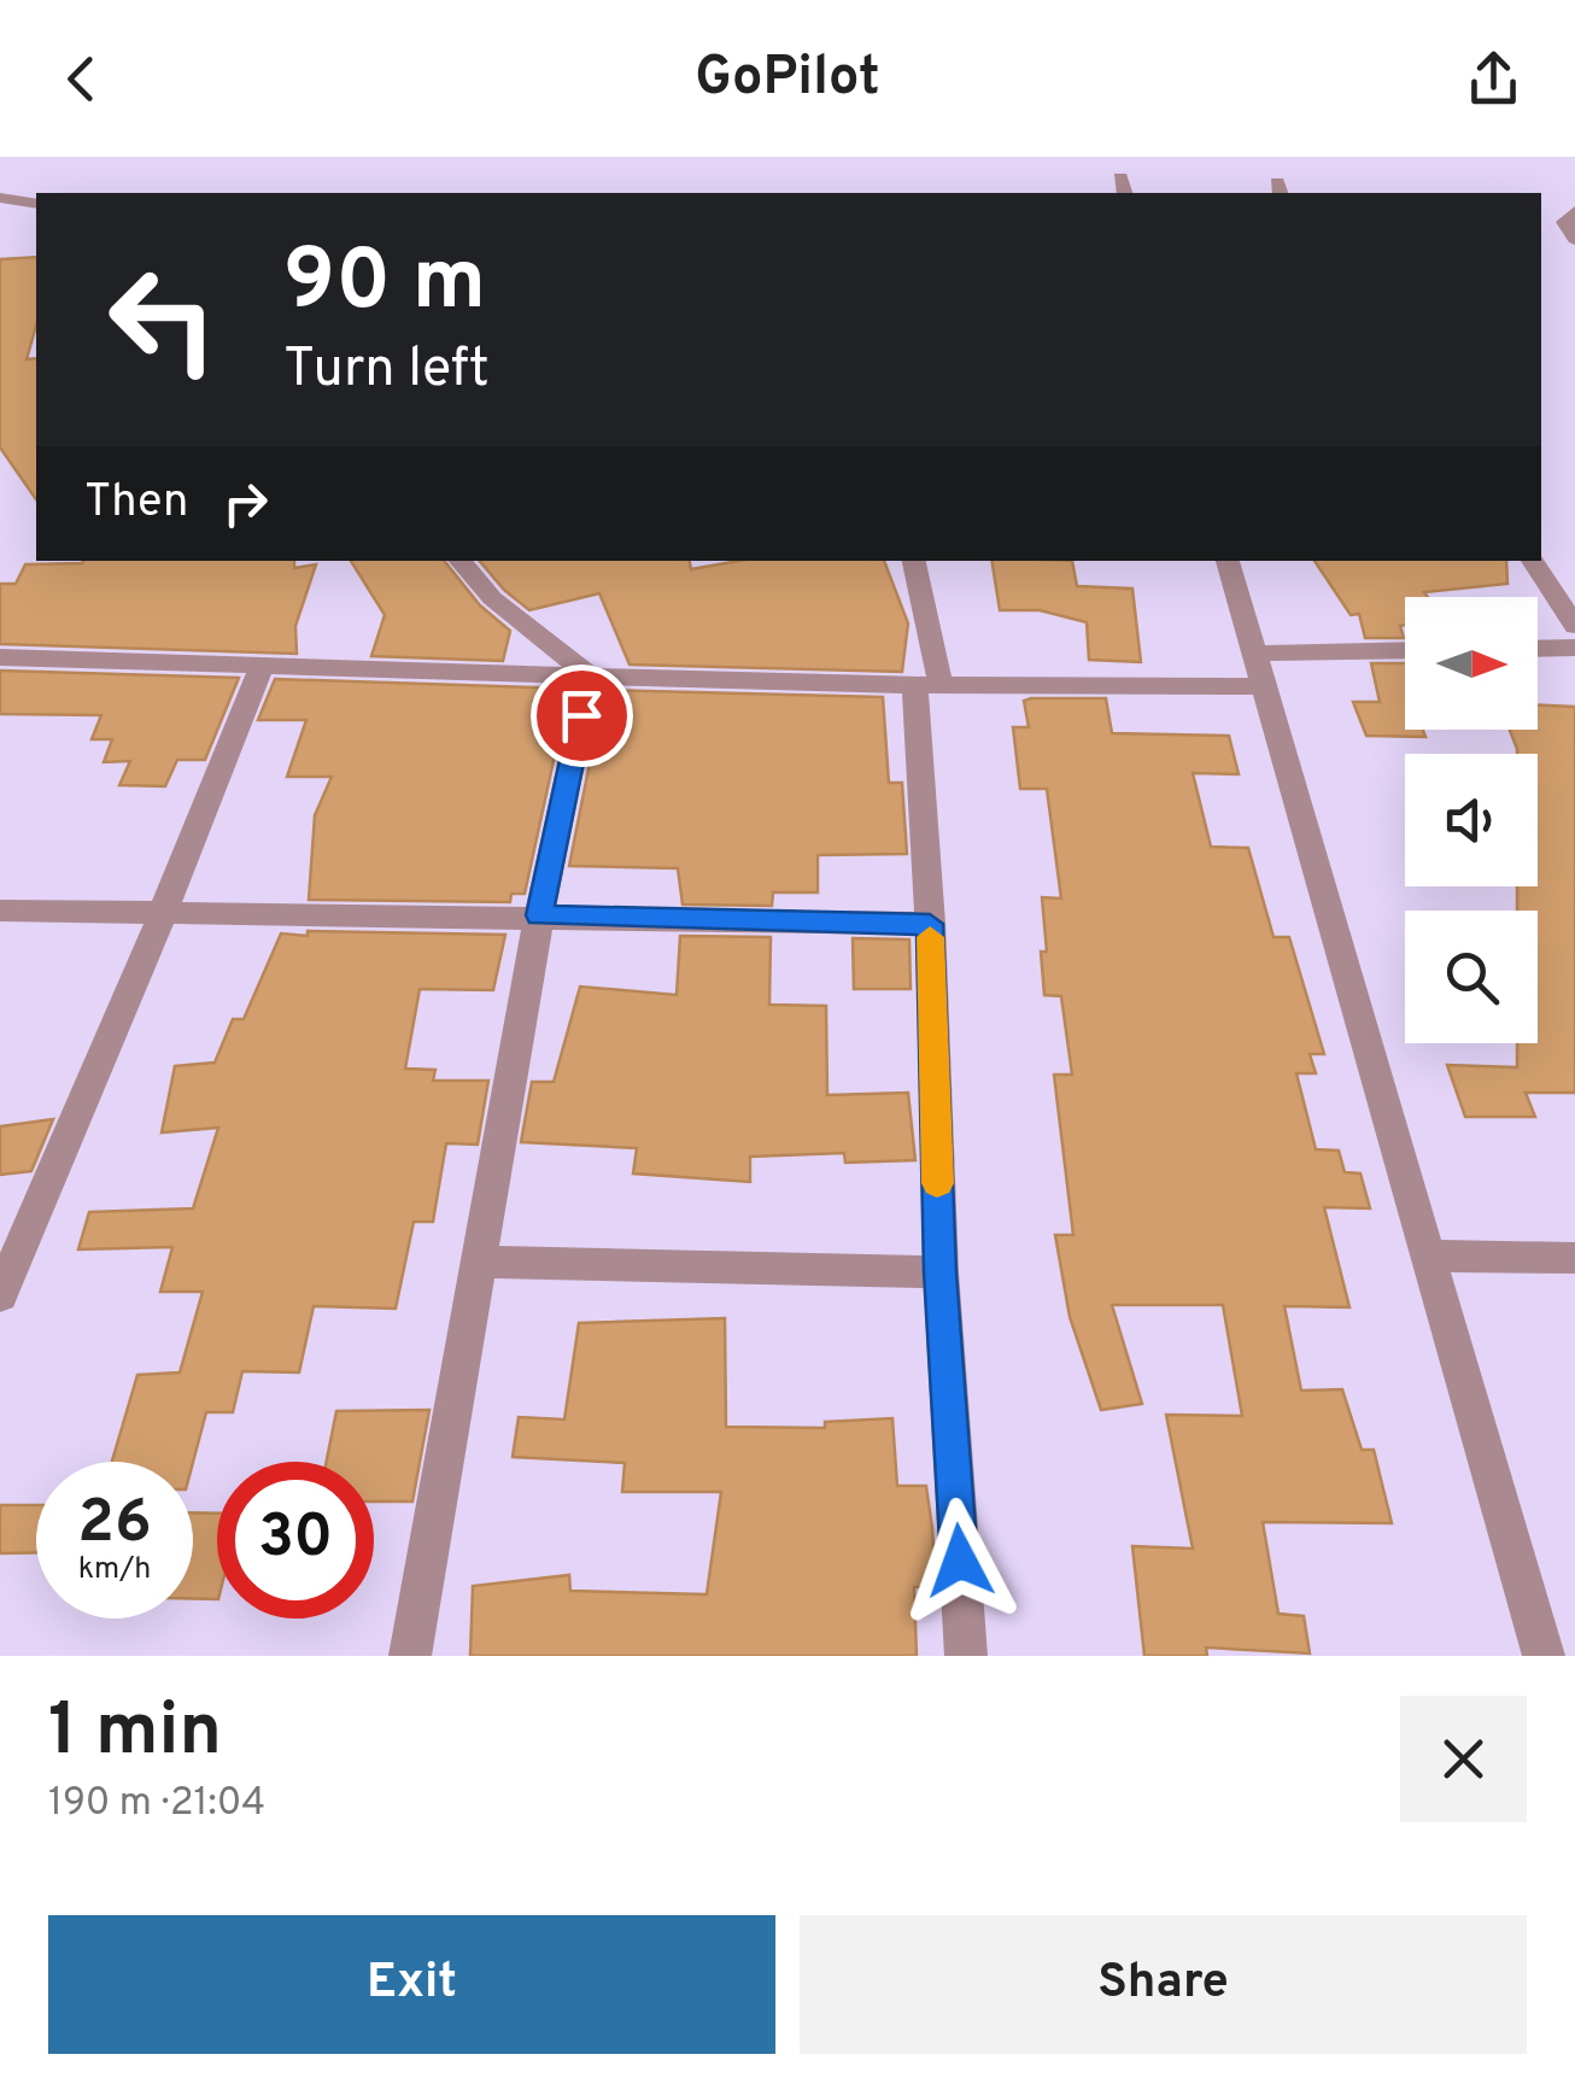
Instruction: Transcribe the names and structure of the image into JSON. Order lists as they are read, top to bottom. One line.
{"north":"right","page":{"header":"GoPilot","turn":["90 m","Turn left"],"then":"Then","speed":"26 km/h","limit":"30","heading":["1 min","190 m · 21:04"],"buttons":["Exit","Share"]}}
